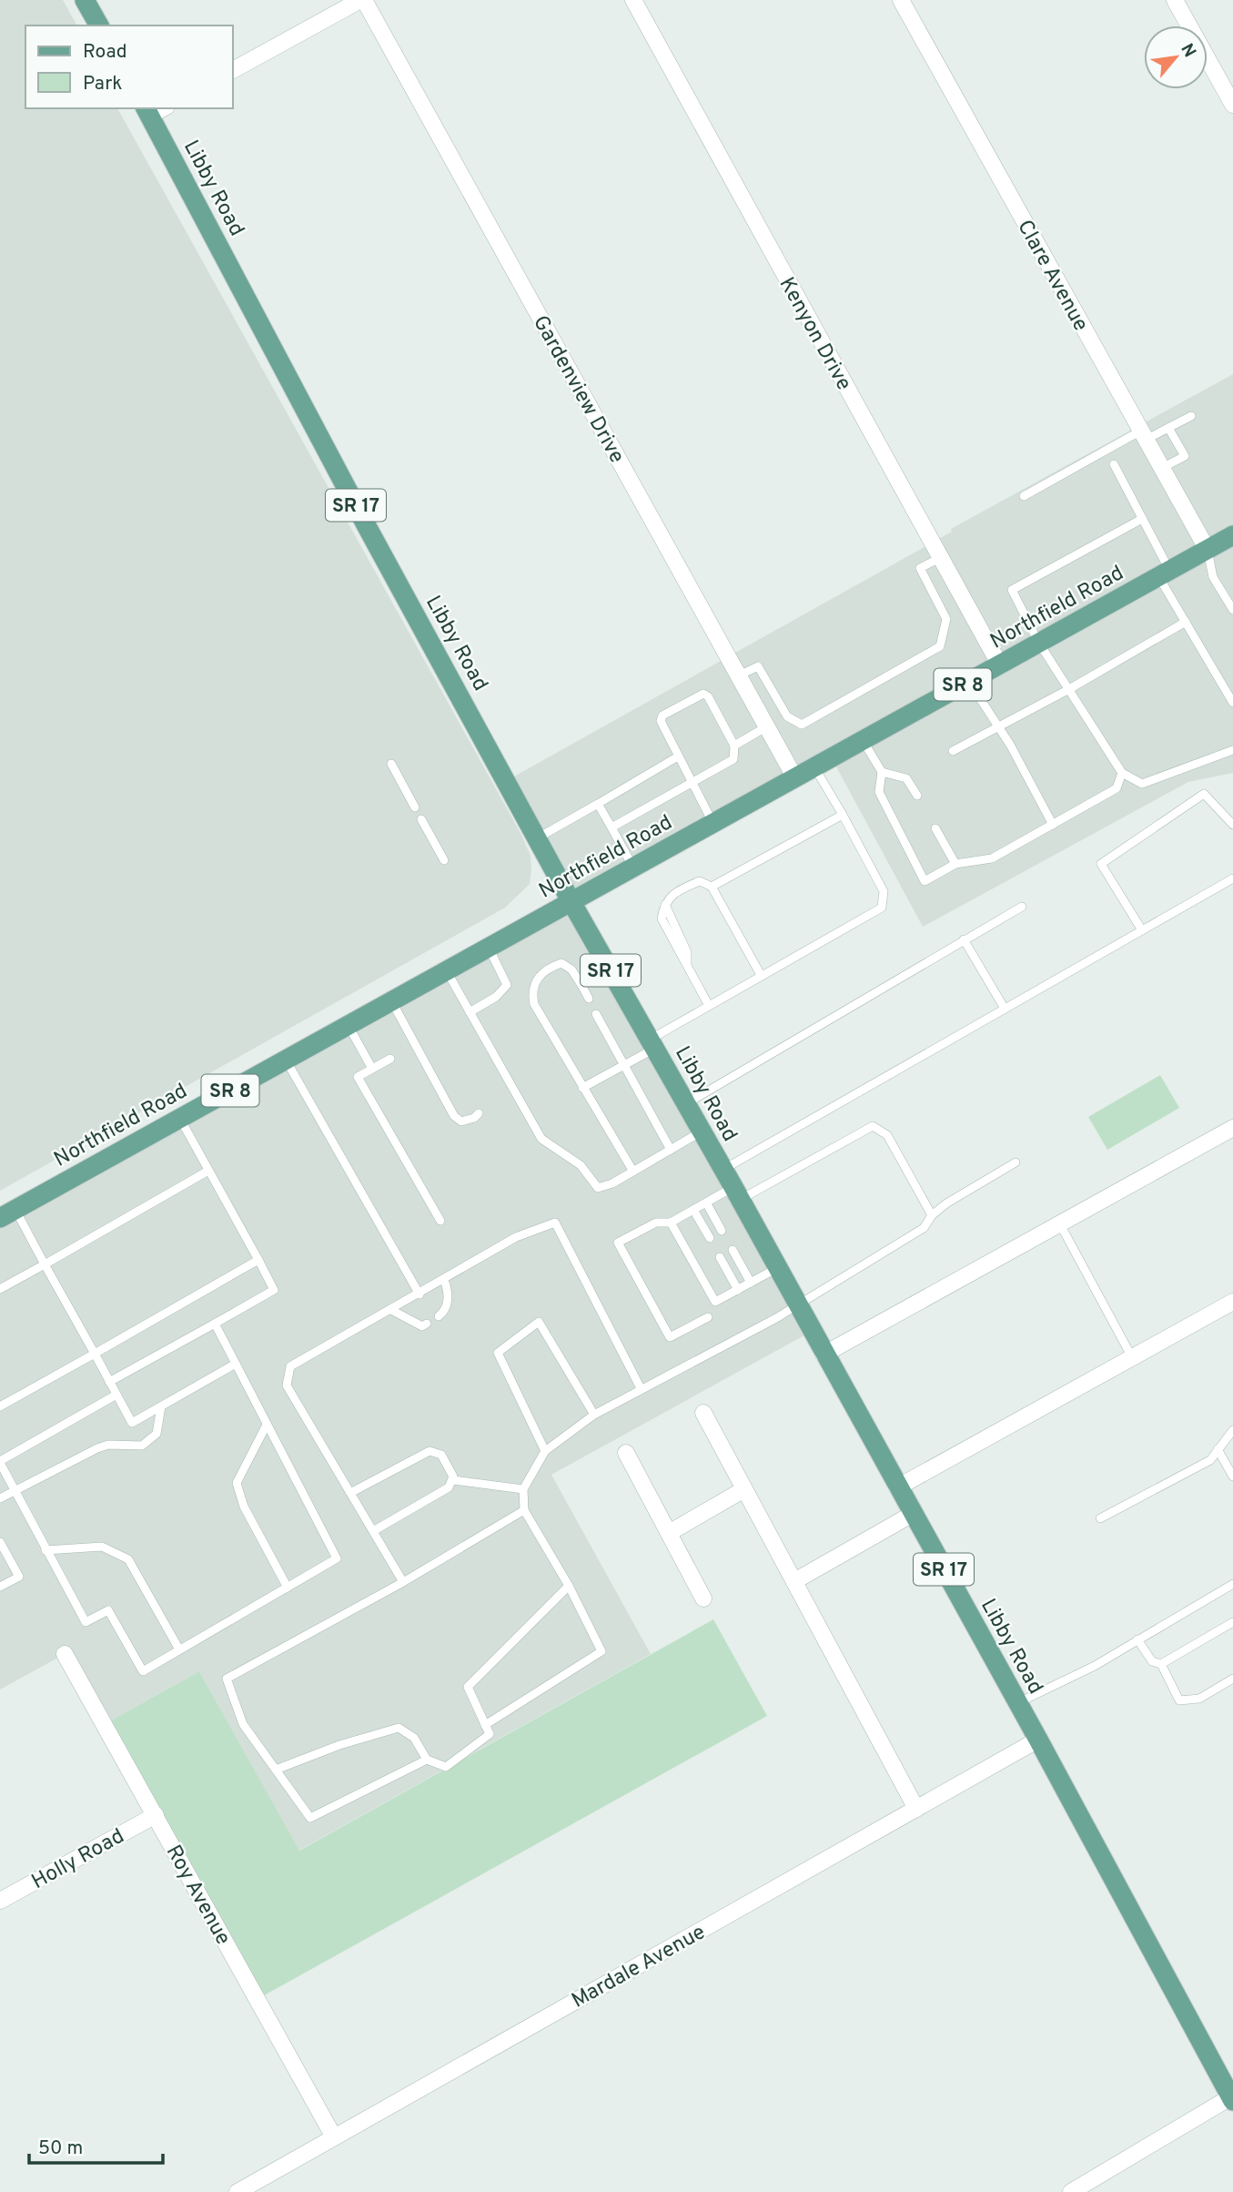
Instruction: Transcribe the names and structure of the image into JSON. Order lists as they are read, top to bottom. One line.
{"streets":{"main road":["Libby Road","SR 17","Northfield Road","SR 8"],"street":["Clare Avenue","Kenyon Drive","Gardenview Drive","Holly Road","Roy Avenue","Mardale Avenue"]},"crossings":[["Libby Road","Northfield Road"],["Libby Road","Mardale Avenue"],["Clare Avenue","Northfield Road"],["Kenyon Drive","Northfield Road"],["Gardenview Drive","Northfield Road"],["Holly Road","Roy Avenue"],["Roy Avenue","Mardale Avenue"]],"legend":["Road","Park"],"scale_bar":"50 m","north":"top right"}
